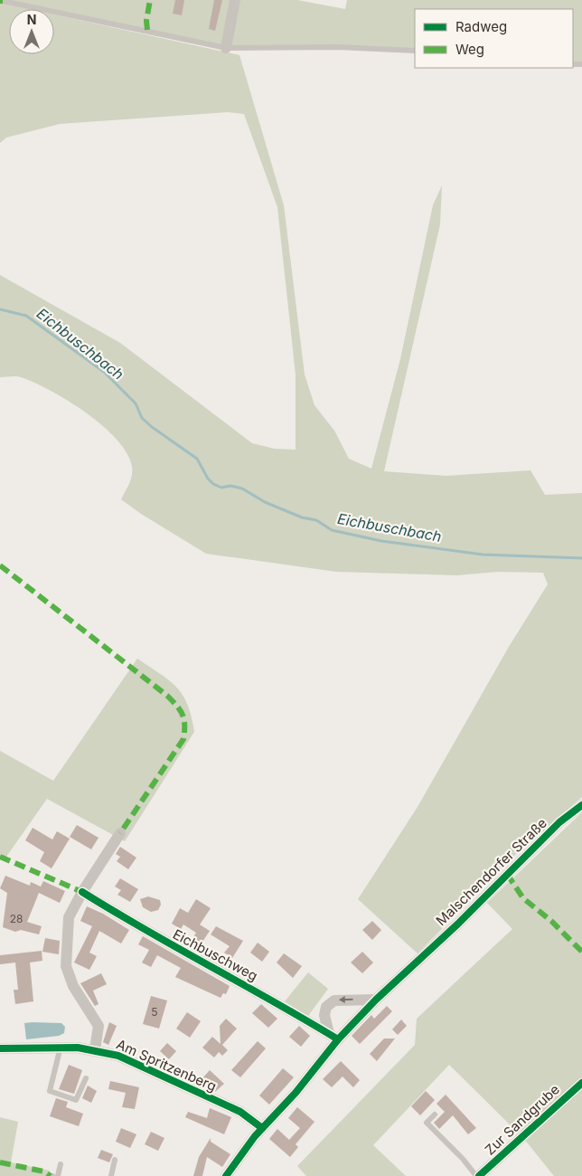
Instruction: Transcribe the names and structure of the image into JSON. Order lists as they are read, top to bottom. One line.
{"streets":{"street":["Malschendorfer Straße","Eichbuschweg","Am Spritzenberg","Zur Sandgrube"]},"crossings":[["Malschendorfer Straße","Eichbuschweg"],["Malschendorfer Straße","Am Spritzenberg"]],"water":["Eichbuschbach"],"house_numbers":["28","5"],"legend":["Radweg","Weg"],"north":"top"}
